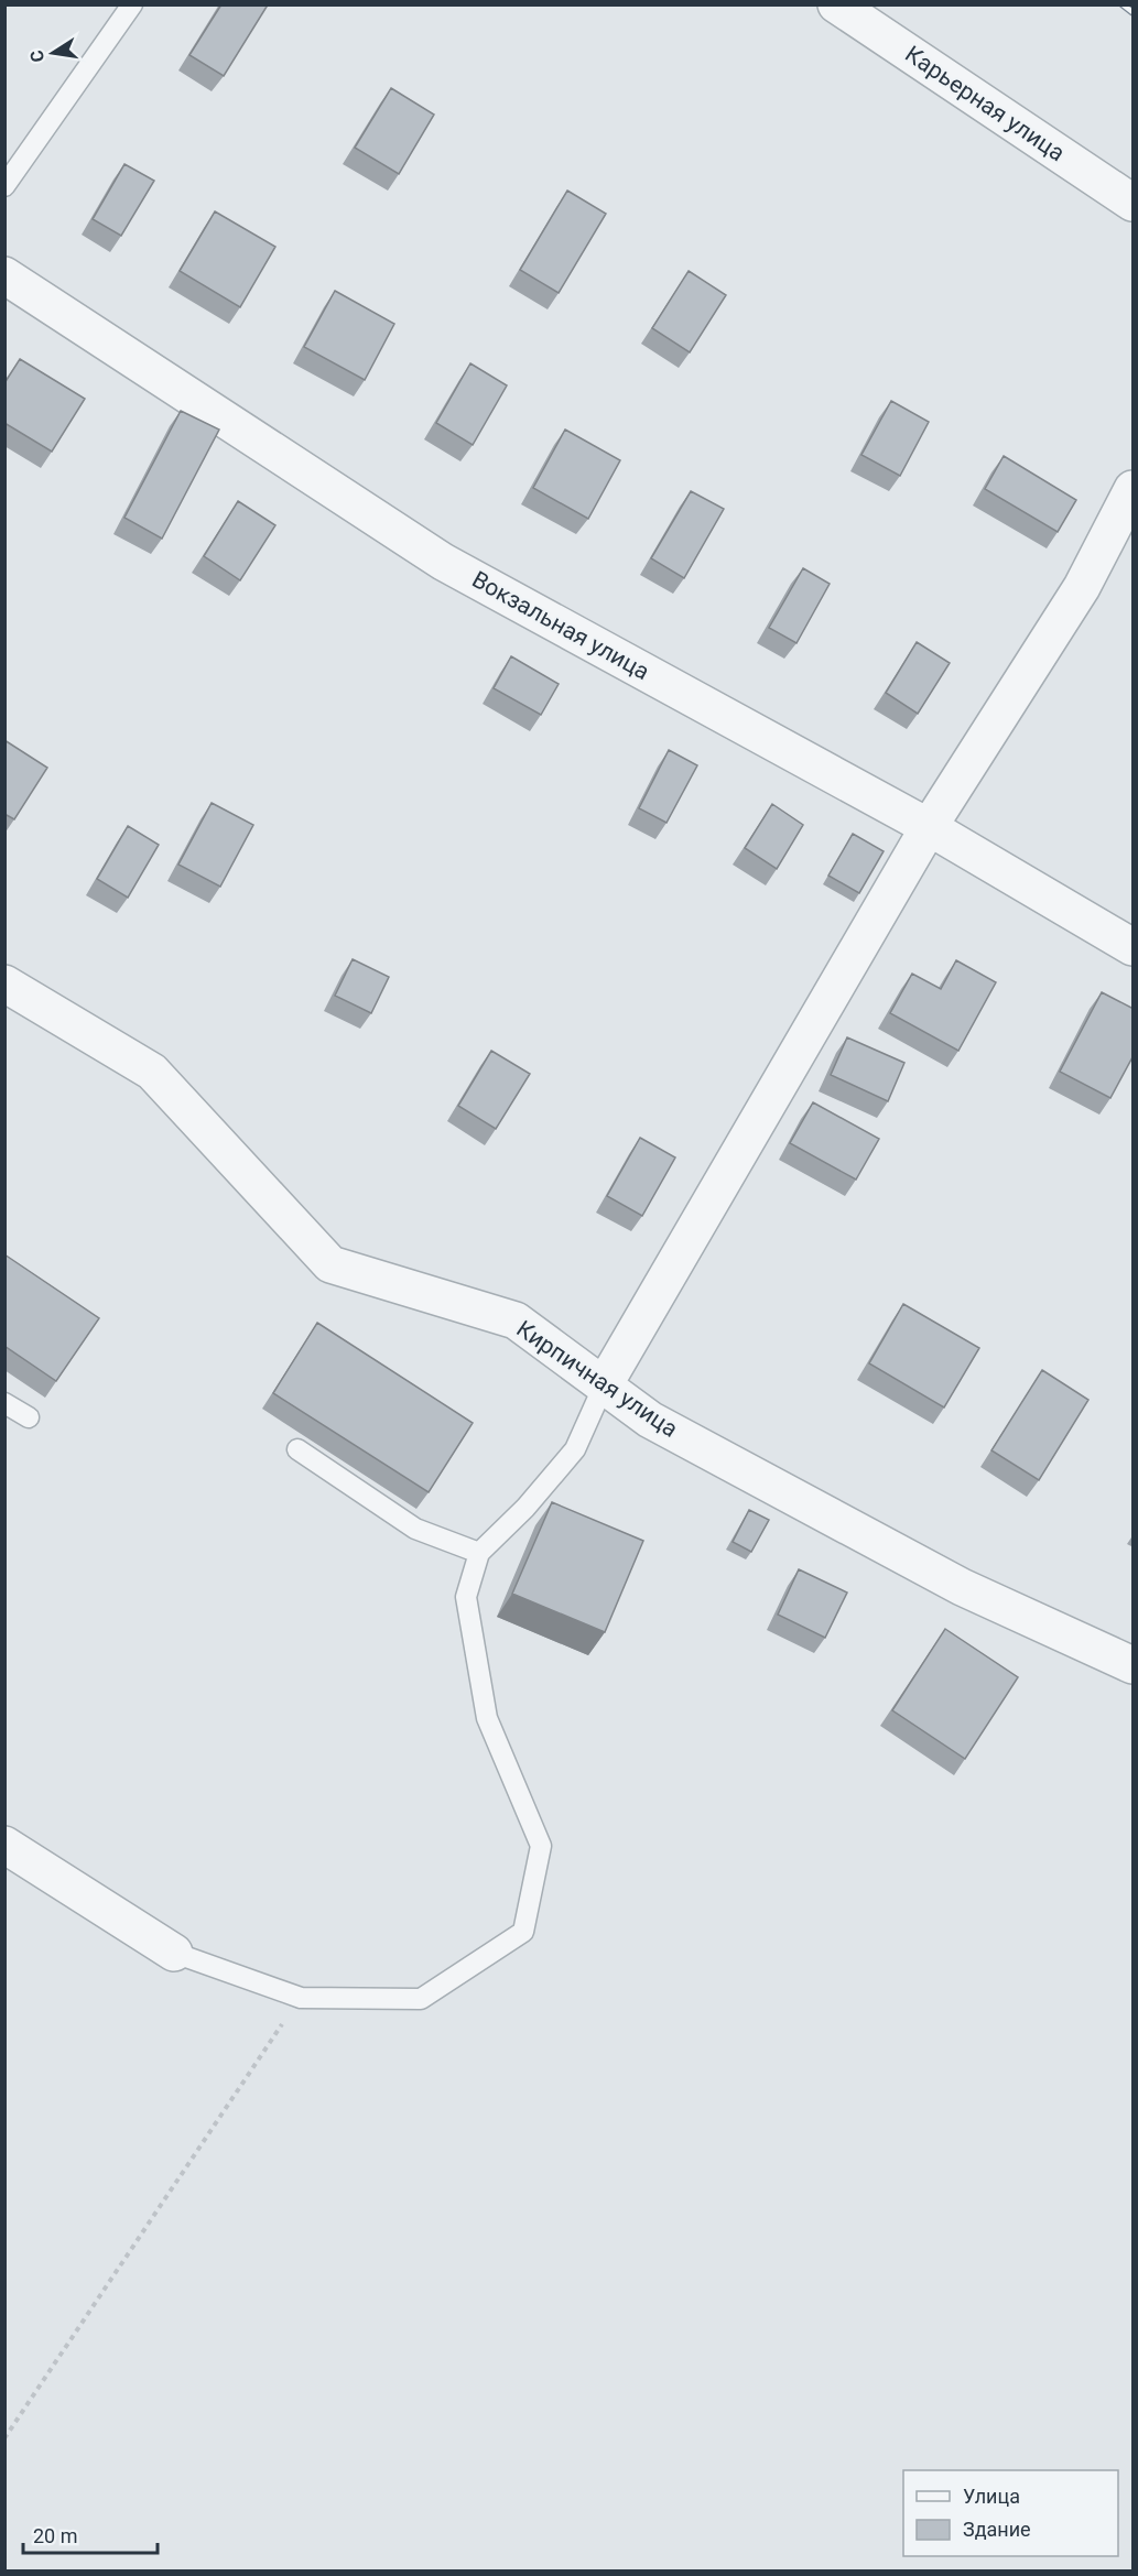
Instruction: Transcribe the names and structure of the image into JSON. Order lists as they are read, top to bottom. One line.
{"streets":{"street":["Карьерная улица","Вокзальная улица","Кирпичная улица"]},"legend":["Улица","Здание"],"scale_bar":"20 m","north":"left"}
